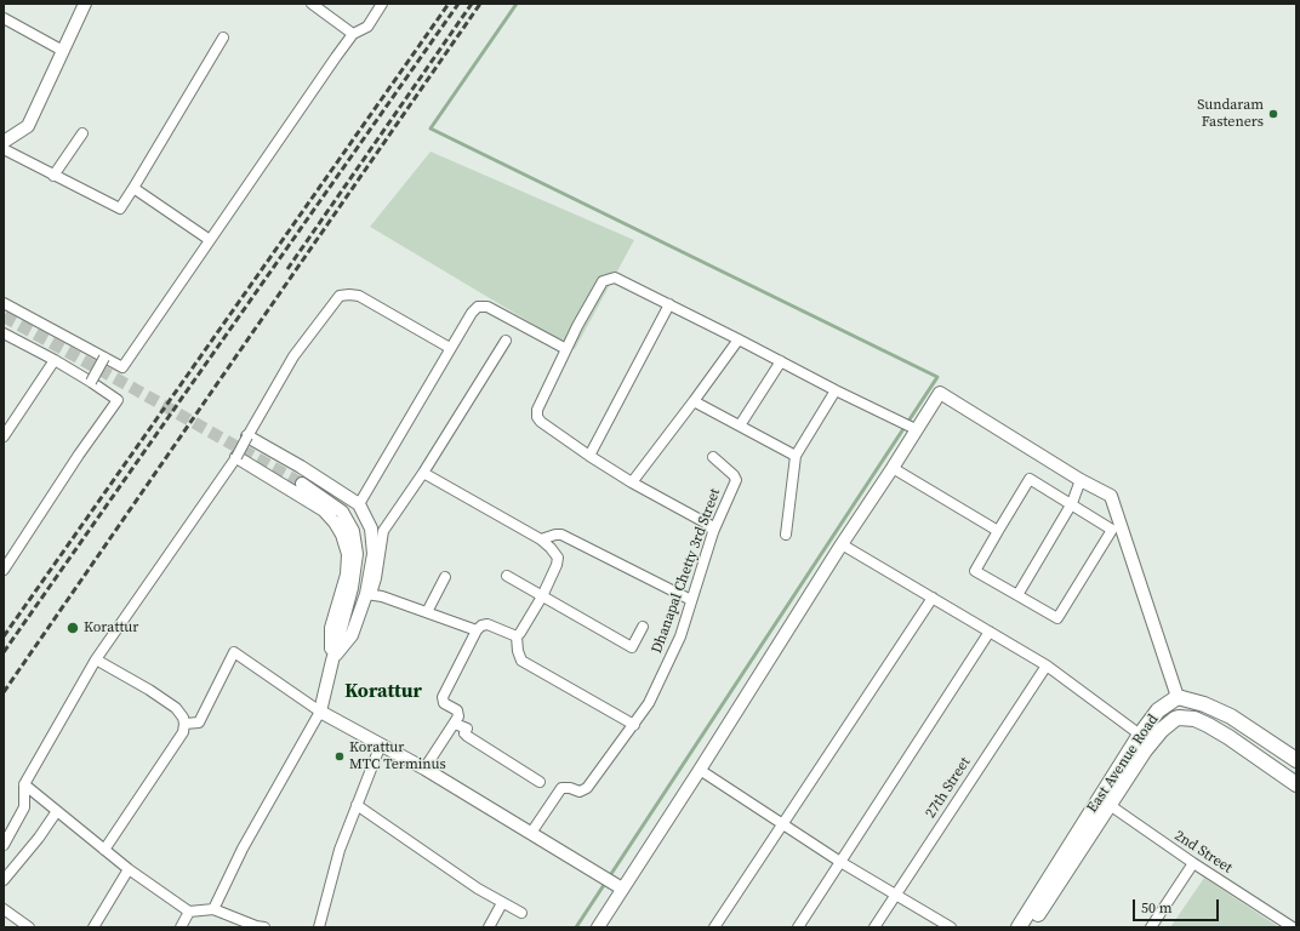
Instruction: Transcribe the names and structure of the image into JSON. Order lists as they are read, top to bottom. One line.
{"streets":{"main road":["East Avenue Road"],"street":["Dhanapal Chetty 3rd Street","27th Street","2nd Street"]},"crossings":[["East Avenue Road","2nd Street"]],"districts":["Korattur"],"places":["Sundaram Fasteners","Korattur","Korattur MTC Terminus"],"scale_bar":"50 m"}
